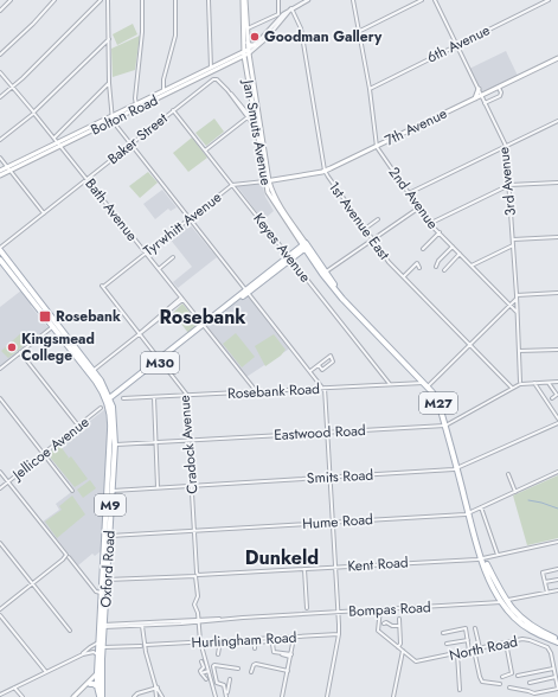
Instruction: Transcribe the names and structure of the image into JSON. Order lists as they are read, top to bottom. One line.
{"streets":{"main road":["Bolton Road","7th Avenue","Jan Smuts Avenue","M30","M27","M9","Oxford Road"],"street":["6th Avenue","Baker Street","3rd Avenue","2nd Avenue","Bath Avenue","1st Avenue East","Tyrwhitt Avenue","Keyes Avenue","Rosebank Road","Eastwood Road","Cradock Avenue","Jellicoe Avenue","Smits Road","Hume Road","Kent Road","Bompas Road","Hurlingham Road","North Road"]},"crossings":[["6th Avenue","3rd Avenue"],["6th Avenue","2nd Avenue"],["Bolton Road","Jan Smuts Avenue"],["Bolton Road","Bath Avenue"],["7th Avenue","Jan Smuts Avenue"],["7th Avenue","3rd Avenue"],["7th Avenue","2nd Avenue"],["7th Avenue","1st Avenue East"],["7th Avenue","Tyrwhitt Avenue"],["Jan Smuts Avenue","Tyrwhitt Avenue"],["Jan Smuts Avenue","M30"],["Jan Smuts Avenue","Rosebank Road"],["Jan Smuts Avenue","Eastwood Road"],["Jan Smuts Avenue","Smits Road"],["Jan Smuts Avenue","Hume Road"],["Jan Smuts Avenue","Kent Road"],["Jan Smuts Avenue","Bompas Road"],["Baker Street","Bath Avenue"],["Baker Street","Keyes Avenue"],["Baker Street","Oxford Road"],["3rd Avenue","2nd Avenue"],["3rd Avenue","Eastwood Road"],["Bath Avenue","Tyrwhitt Avenue"],["Bath Avenue","M30"],["Bath Avenue","Rosebank Road"],["1st Avenue East","Eastwood Road"],["Tyrwhitt Avenue","Keyes Avenue"],["Tyrwhitt Avenue","Cradock Avenue"],["Keyes Avenue","M30"],["Keyes Avenue","Rosebank Road"],["M30","Cradock Avenue"],["M30","Oxford Road"],["Rosebank Road","Cradock Avenue"],["Eastwood Road","Cradock Avenue"],["Eastwood Road","Oxford Road"],["Cradock Avenue","Smits Road"],["Cradock Avenue","Hume Road"],["Cradock Avenue","Kent Road"],["Cradock Avenue","Bompas Road"],["Cradock Avenue","Hurlingham Road"],["Smits Road","Oxford Road"],["Hume Road","Oxford Road"],["Kent Road","Oxford Road"],["Oxford Road","Bompas Road"],["Oxford Road","Hurlingham Road"],["Bompas Road","North Road"]],"districts":["Rosebank","Dunkeld"],"places":{"other":["Goodman Gallery","Kingsmead College"],"transit":["Rosebank"]}}
